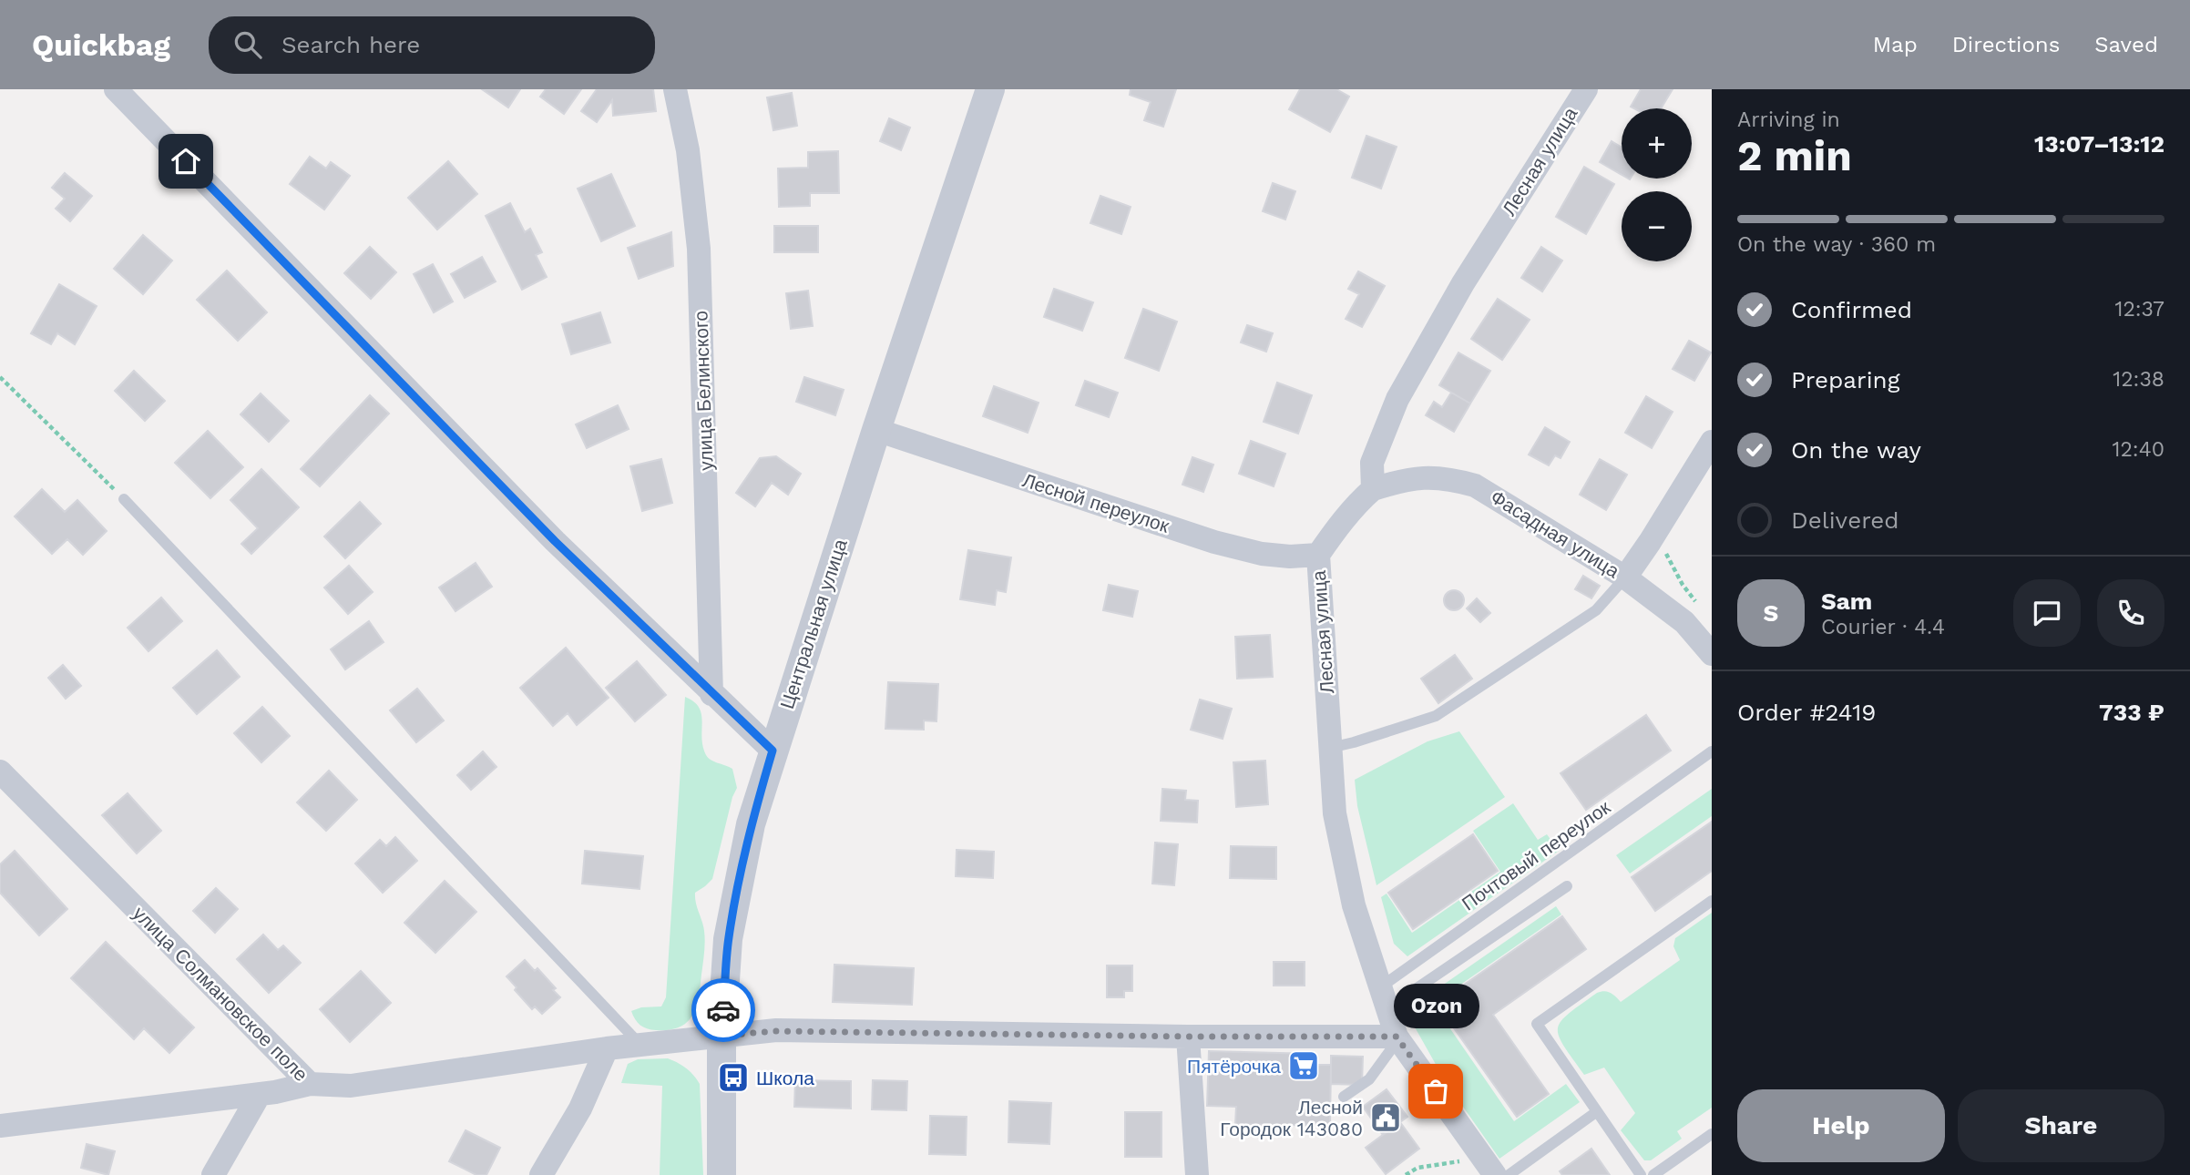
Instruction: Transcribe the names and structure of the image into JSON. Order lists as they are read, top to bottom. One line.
{"streets":{"street":["Лесная улица","улица Белинского","Лесной переулок","Фасадная улица","Центральная улица","улица Солмановское поле"],"lane":["Почтовый переулок"]},"crossings":[["Лесная улица","Лесной переулок"],["Лесная улица","Фасадная улица"],["Лесная улица","Почтовый переулок"],["Лесная улица","улица Солмановское поле"],["Лесной переулок","Центральная улица"],["Центральная улица","улица Солмановское поле"]],"places":{"supermarket":["Пятёрочка"],"bus stop":["Школа"],"other":["Ozon"],"public building":["Лесной Городок 143080"]},"page":{"header":"Quickbag","search":"Search here","nav":["Map","Directions","Saved"],"heading":["2 min","Arriving in","13:07–13:12"],"panel":["Sam","Courier · 4.4","Order #2419","733 ₽"],"map_buttons":["+","−"],"bar":"On the way · 360 m","list":[["Confirmed","12:37"],["Preparing","12:38"],["On the way","12:40"],"Delivered"],"round":"S","bubble":"Ozon","buttons":["Help","Share"]}}
